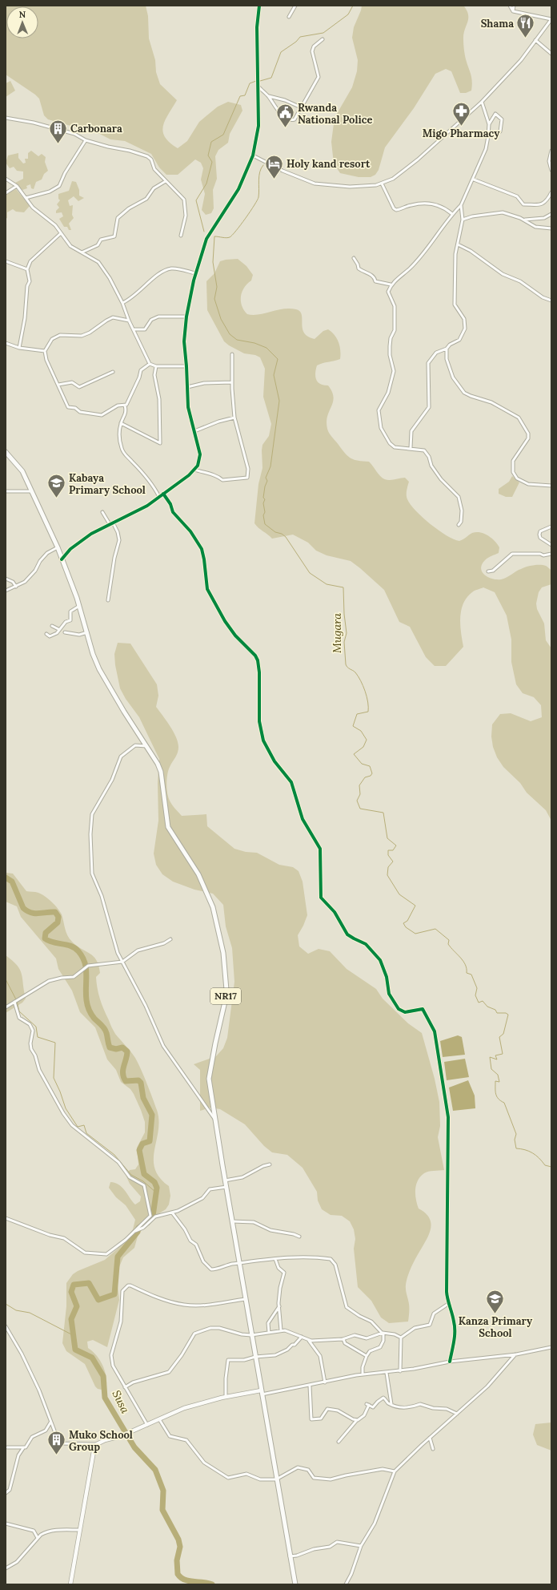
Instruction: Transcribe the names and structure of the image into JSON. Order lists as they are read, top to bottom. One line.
{"streets":{"main road":["NR17"]},"water":["Mugara","Susa"],"places":{"restaurant":["Shama"],"pharmacy":["Migo Pharmacy"],"public building":["Rwanda National Police"],"building":["Carbonara","Muko School Group"],"hotel":["Holy kand resort"],"school or university":["Kabaya Primary School","Kanza Primary School"]},"north":"top"}
